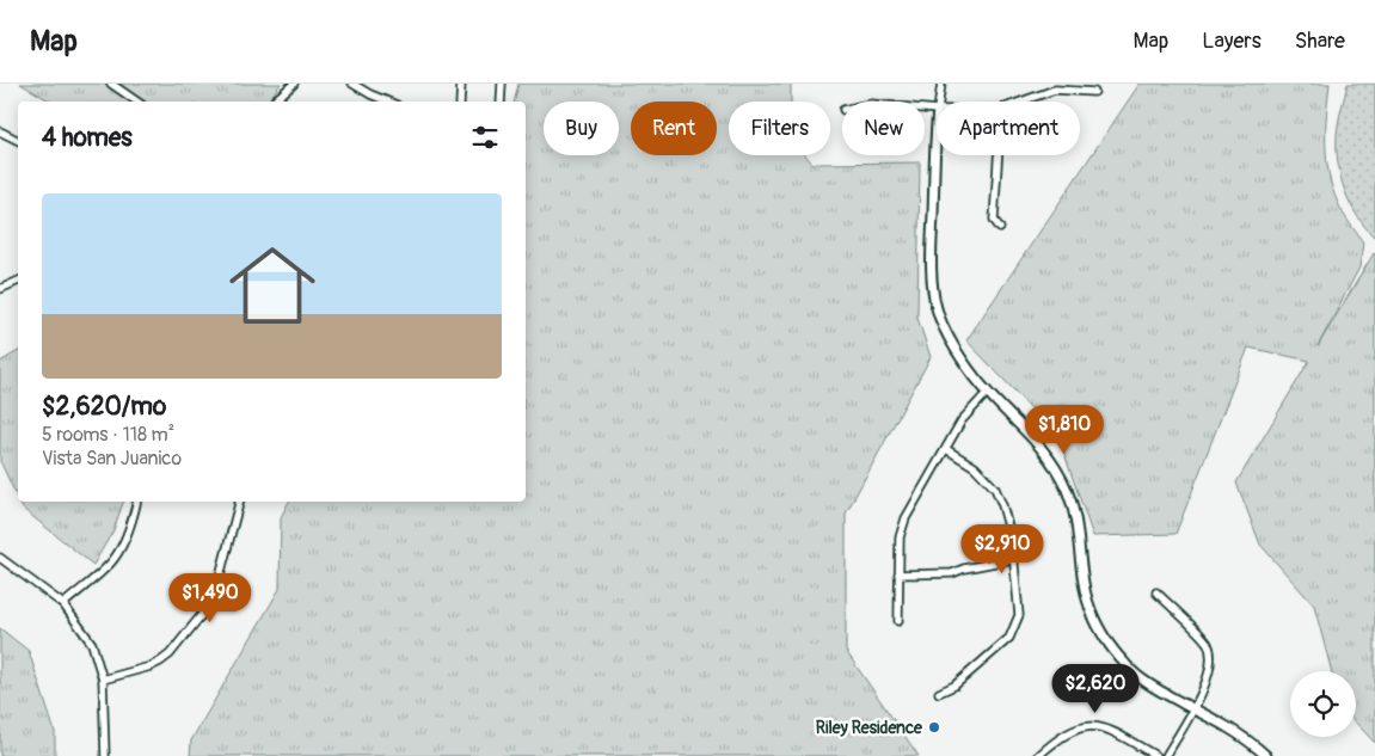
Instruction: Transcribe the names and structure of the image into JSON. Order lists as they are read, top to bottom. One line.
{"places":["Riley Residence"],"page":{"header":"Map","nav":["Map","Layers","Share"],"chip":["Buy","Rent","Filters","New","Apartment"],"heading":"4 homes","list":[{"name":"$2,620/mo","note":"5 rooms · 118 m² · Vista San Juanico"}],"price":["$1,810","$2,910","$1,490","$2,620"]}}
